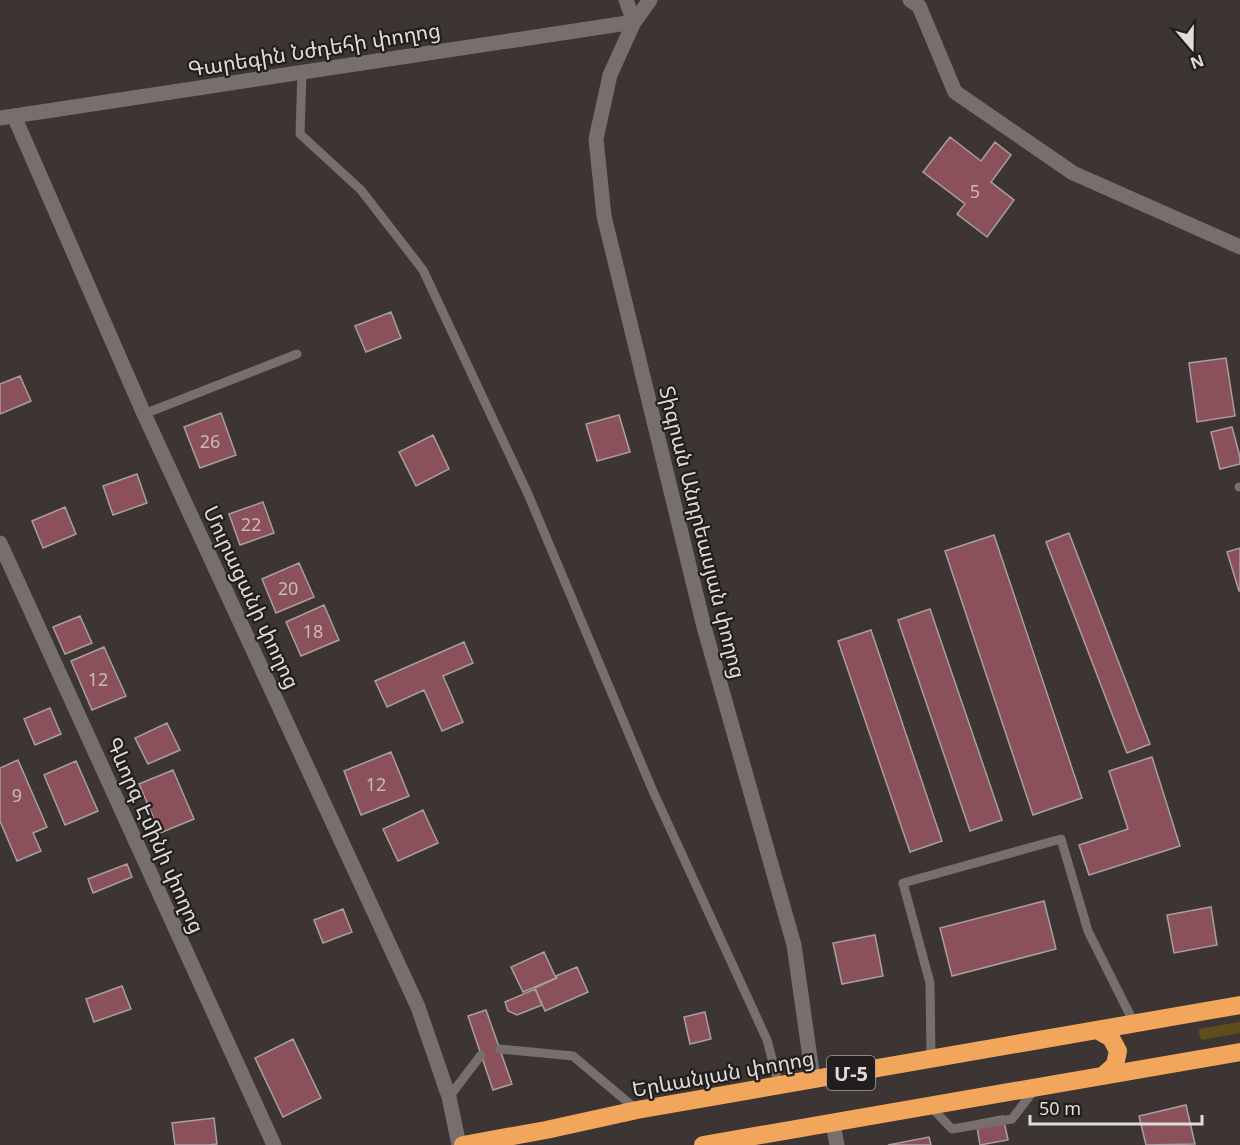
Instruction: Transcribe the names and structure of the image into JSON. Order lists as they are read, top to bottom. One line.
{"streets":{"highway":["Երևանյան փողոց","Մ-5"],"street":["Գարեգին Նժդեհի փողոց","Տիգրան Անդրեասյան փողոց","Մուրացանի փողոց","Գևորգ Էմինի փողոց"]},"crossings":[["Գարեգին Նժդեհի փողոց","Տիգրան Անդրեասյան փողոց"],["Գարեգին Նժդեհի փողոց","Մուրացանի փողոց"],["Տիգրան Անդրեասյան փողոց","Երևանյան փողոց"],["Մուրացանի փողոց","Երևանյան փողոց"]],"house_numbers":["5","26","22","20","18","12","12","9"],"scale_bar":"50 m","north":"bottom"}
